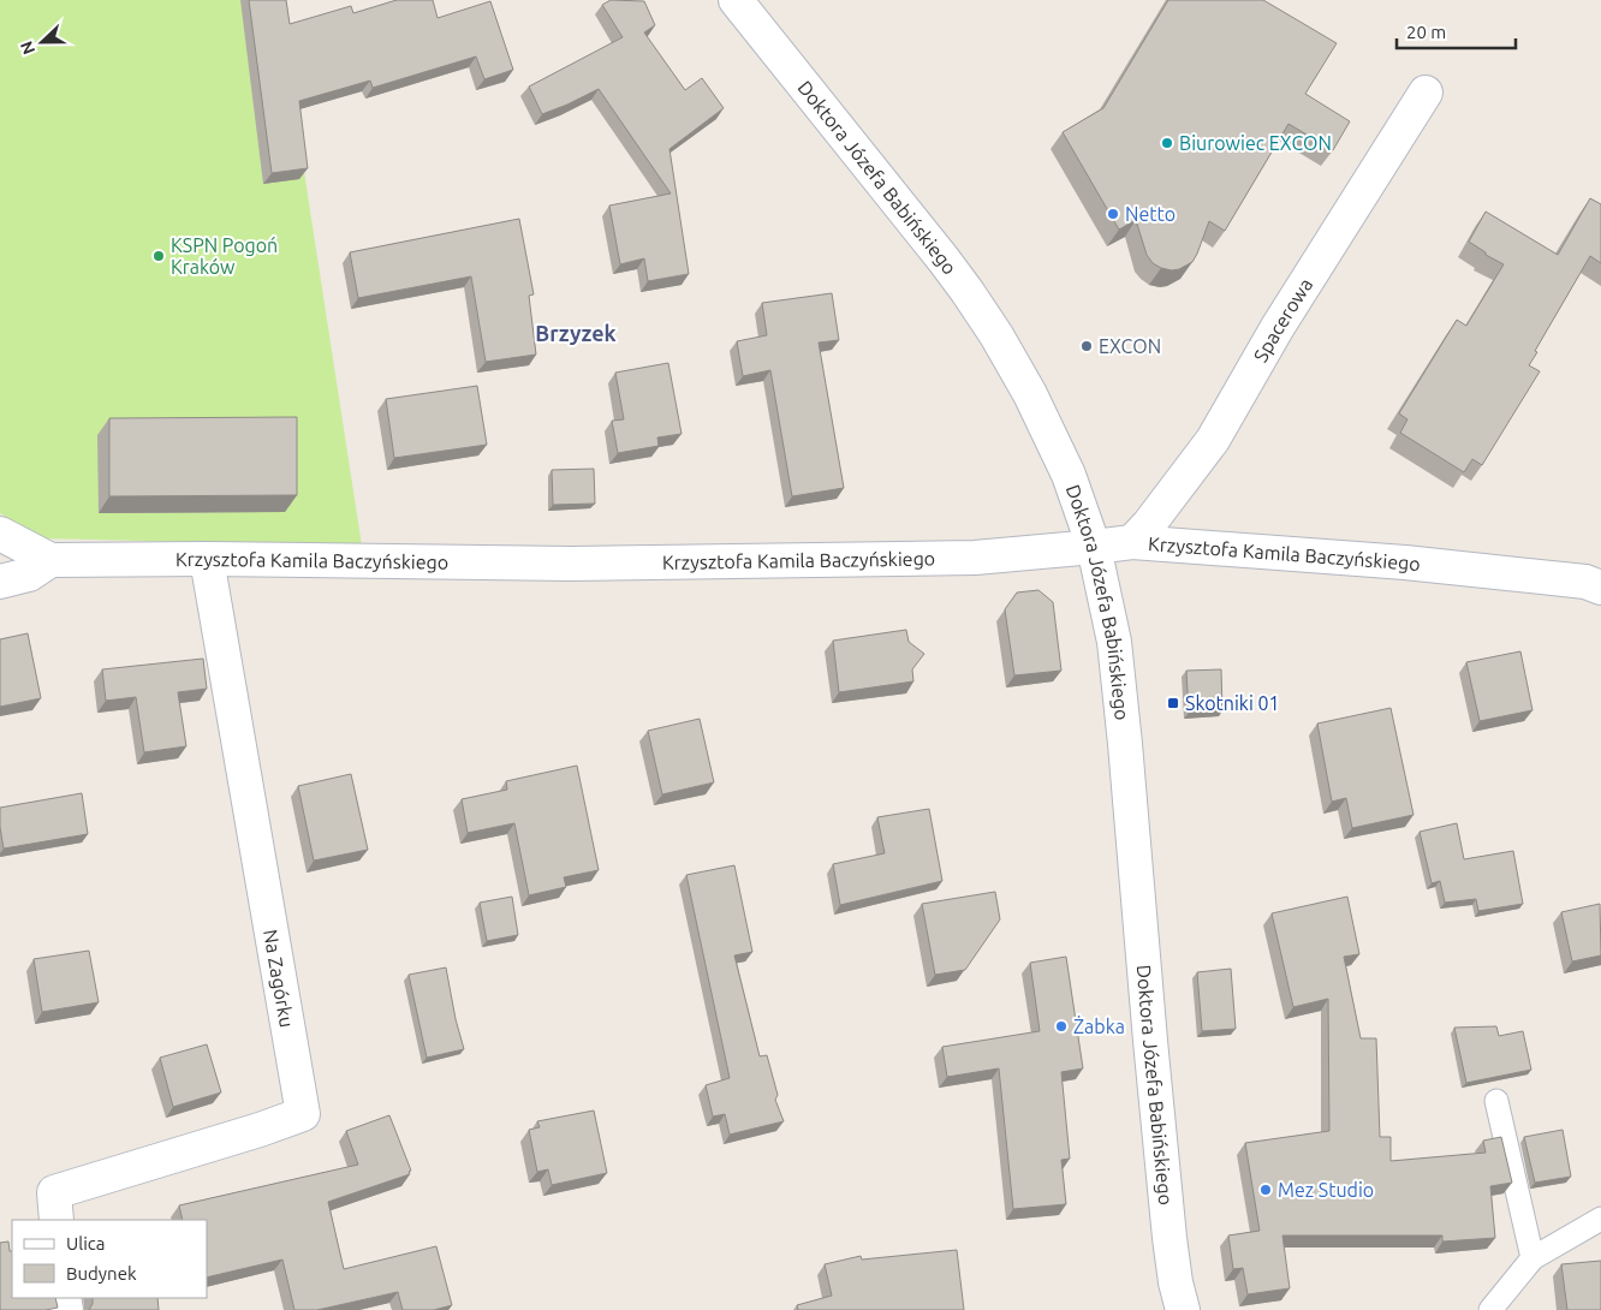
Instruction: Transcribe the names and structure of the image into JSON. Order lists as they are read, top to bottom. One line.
{"streets":{"street":["Doktora Józefa Babińskiego","Spacerowa","Krzysztofa Kamila Baczyńskiego","Na Zagórku"]},"crossings":[["Doktora Józefa Babińskiego","Krzysztofa Kamila Baczyńskiego"],["Spacerowa","Krzysztofa Kamila Baczyńskiego"],["Krzysztofa Kamila Baczyńskiego","Na Zagórku"]],"districts":["Brzyzek"],"places":{"other":["Biurowiec EXCON","Netto","KSPN Pogoń Kraków","EXCON","Żabka","Mez Studio"],"transit":["Skotniki 01"]},"legend":["Ulica","Budynek"],"scale_bar":"20 m","north":"left"}
